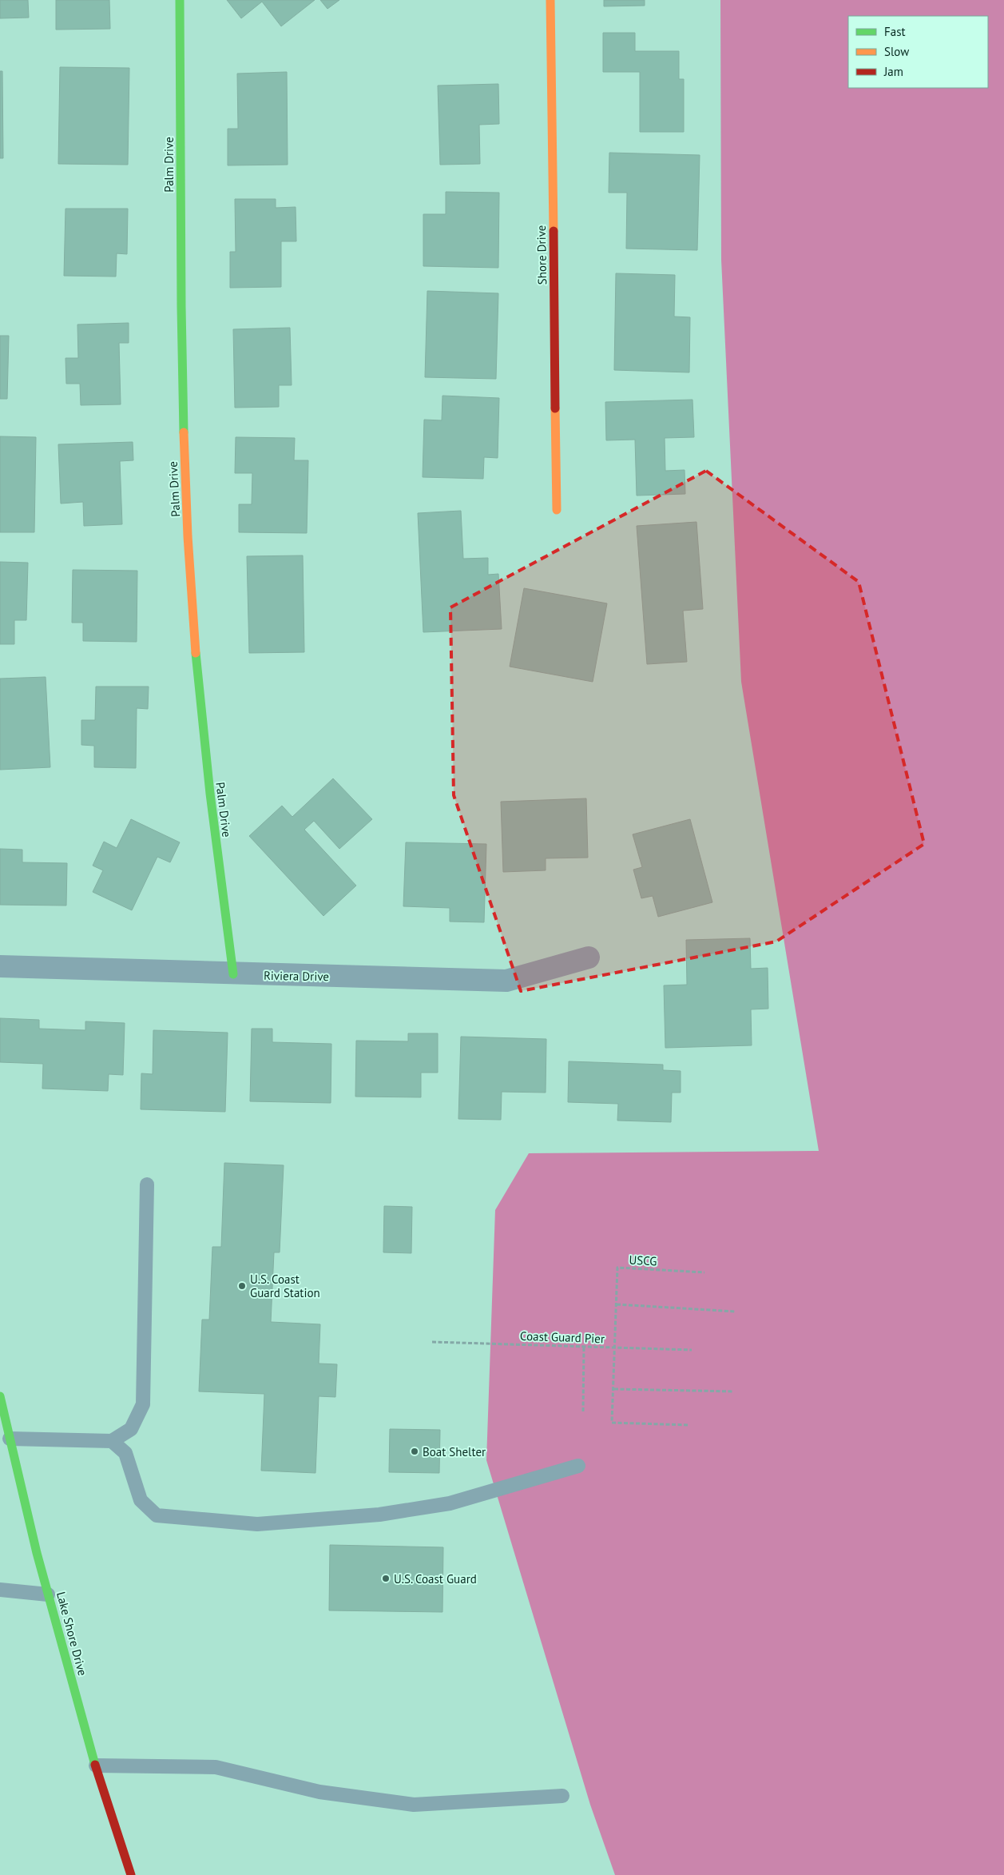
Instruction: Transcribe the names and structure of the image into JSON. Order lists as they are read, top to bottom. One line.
{"streets":{"street":["Palm Drive","Shore Drive","Riviera Drive","Lake Shore Drive"],"path":["USCG","Coast Guard Pier"]},"crossings":[["Palm Drive","Riviera Drive"],["USCG","Coast Guard Pier"]],"places":["U.S. Coast Guard Station","Boat Shelter","U.S. Coast Guard"],"legend":["Fast","Slow","Jam"]}
